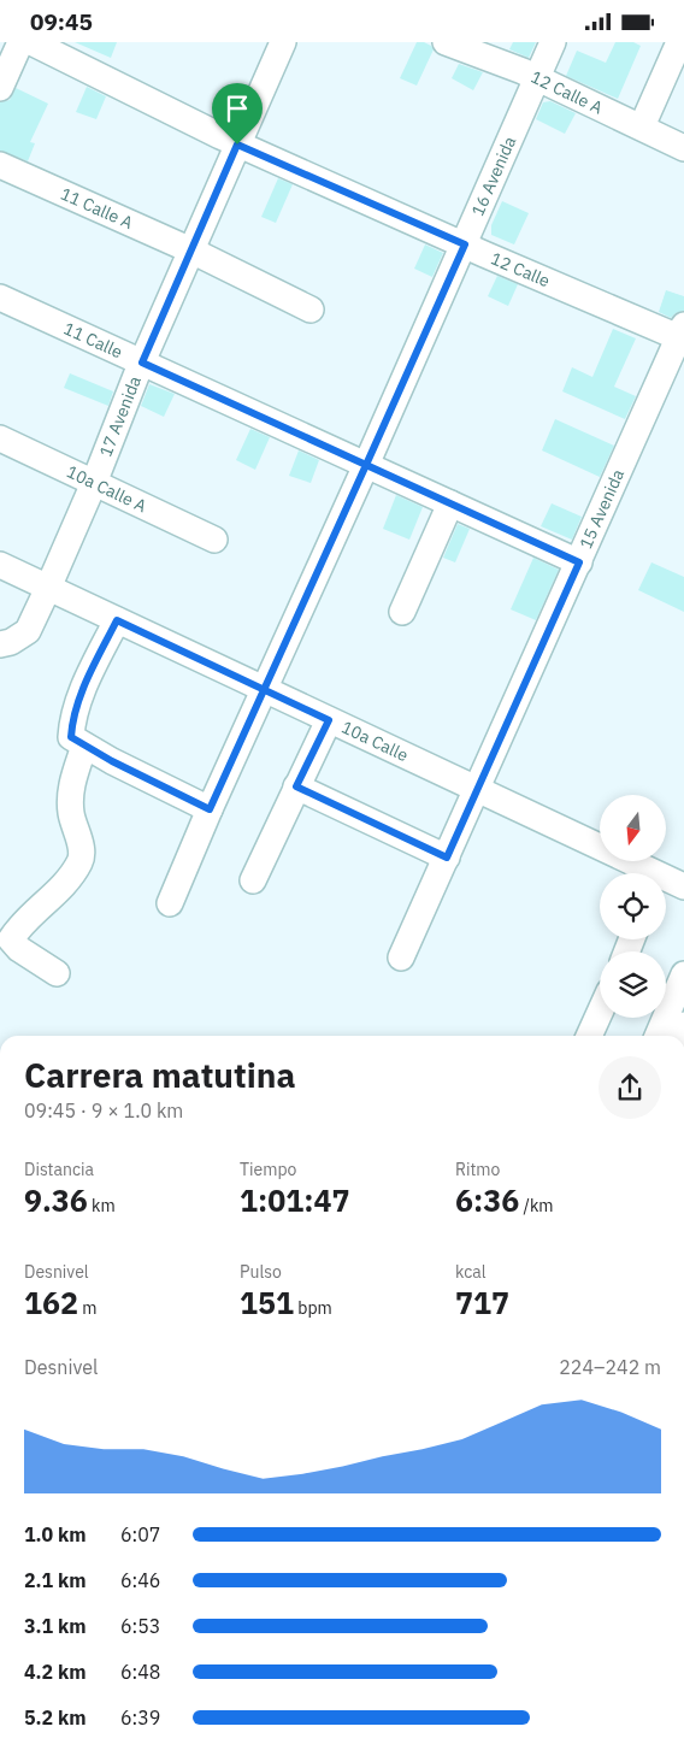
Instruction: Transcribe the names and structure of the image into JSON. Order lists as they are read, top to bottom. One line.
{"streets":{"street":["12 Calle A","16 Avenida","11 Calle A","12 Calle","11 Calle","17 Avenida","10a Calle A","15 Avenida","10a Calle"]},"crossings":[["12 Calle A","16 Avenida"],["16 Avenida","12 Calle"],["16 Avenida","11 Calle"],["16 Avenida","10a Calle"],["11 Calle A","17 Avenida"],["12 Calle","17 Avenida"],["12 Calle","15 Avenida"],["11 Calle","17 Avenida"],["11 Calle","15 Avenida"],["17 Avenida","10a Calle A"],["17 Avenida","10a Calle"],["15 Avenida","10a Calle"]],"north":"bottom","page":{"status":"09:45","heading":["Carrera matutina","09:45 · 9 × 1.0 km"],"stats":[["Distancia","9.36 km"],["Tiempo","1:01:47"],["Ritmo","6:36 /km"],["Desnivel","162 m"],["Pulso","151 bpm"],["kcal","717"]],"chart":["Desnivel","224–242 m"],"list":[{"name":"1.0 km","note":"6:07"},{"name":"2.1 km","note":"6:46"},{"name":"3.1 km","note":"6:53"},{"name":"4.2 km","note":"6:48"},{"name":"5.2 km","note":"6:39"}]}}
